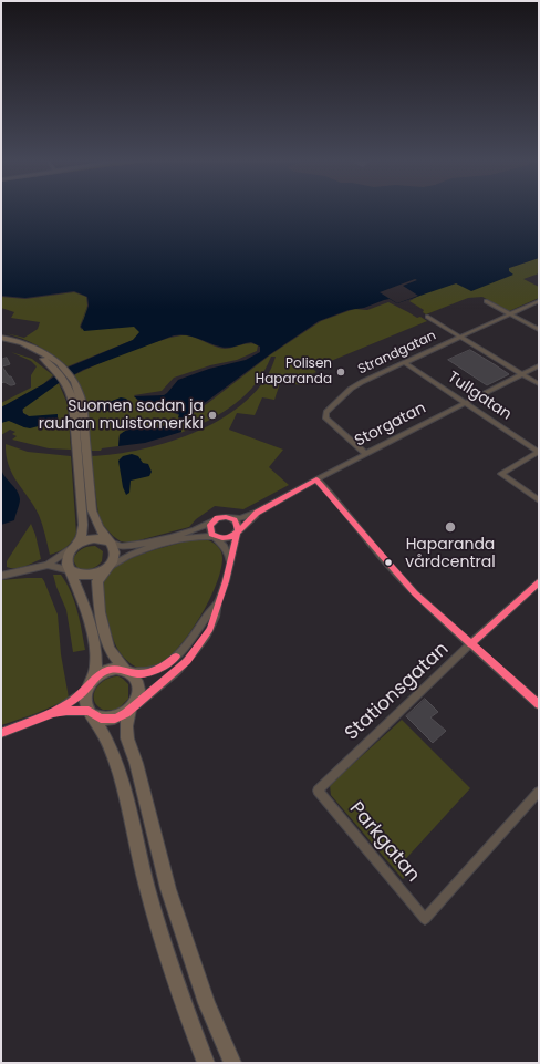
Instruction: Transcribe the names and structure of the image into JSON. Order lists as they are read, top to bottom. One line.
{"streets":{"street":["Strandgatan","Tullgatan","Storgatan","Stationsgatan","Parkgatan"]},"crossings":[["Strandgatan","Tullgatan"],["Strandgatan","Storgatan"],["Tullgatan","Storgatan"],["Stationsgatan","Parkgatan"]],"places":["Polisen Haparanda","Suomen sodan ja rauhan muistomerkki","Haparanda vårdcentral"]}
